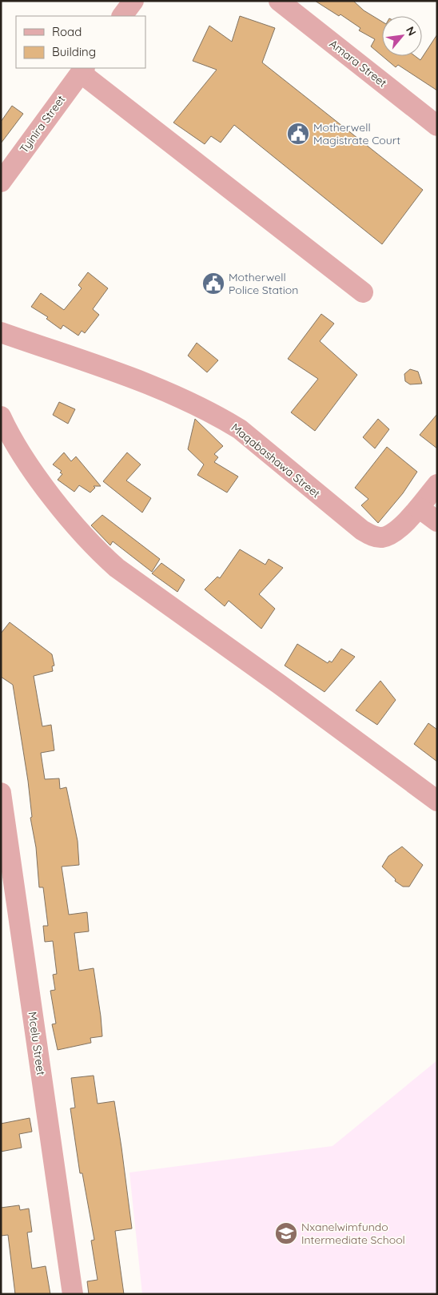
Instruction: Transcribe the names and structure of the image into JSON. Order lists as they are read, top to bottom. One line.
{"streets":{"street":["Amara Street","Tyinira Street","Maqabashawa Street","Mcelu Street"]},"places":{"public building":["Motherwell Magistrate Court","Motherwell Police Station"],"school or university":["Nxanelwimfundo Intermediate School"]},"legend":["Road","Building"],"north":"top right"}
